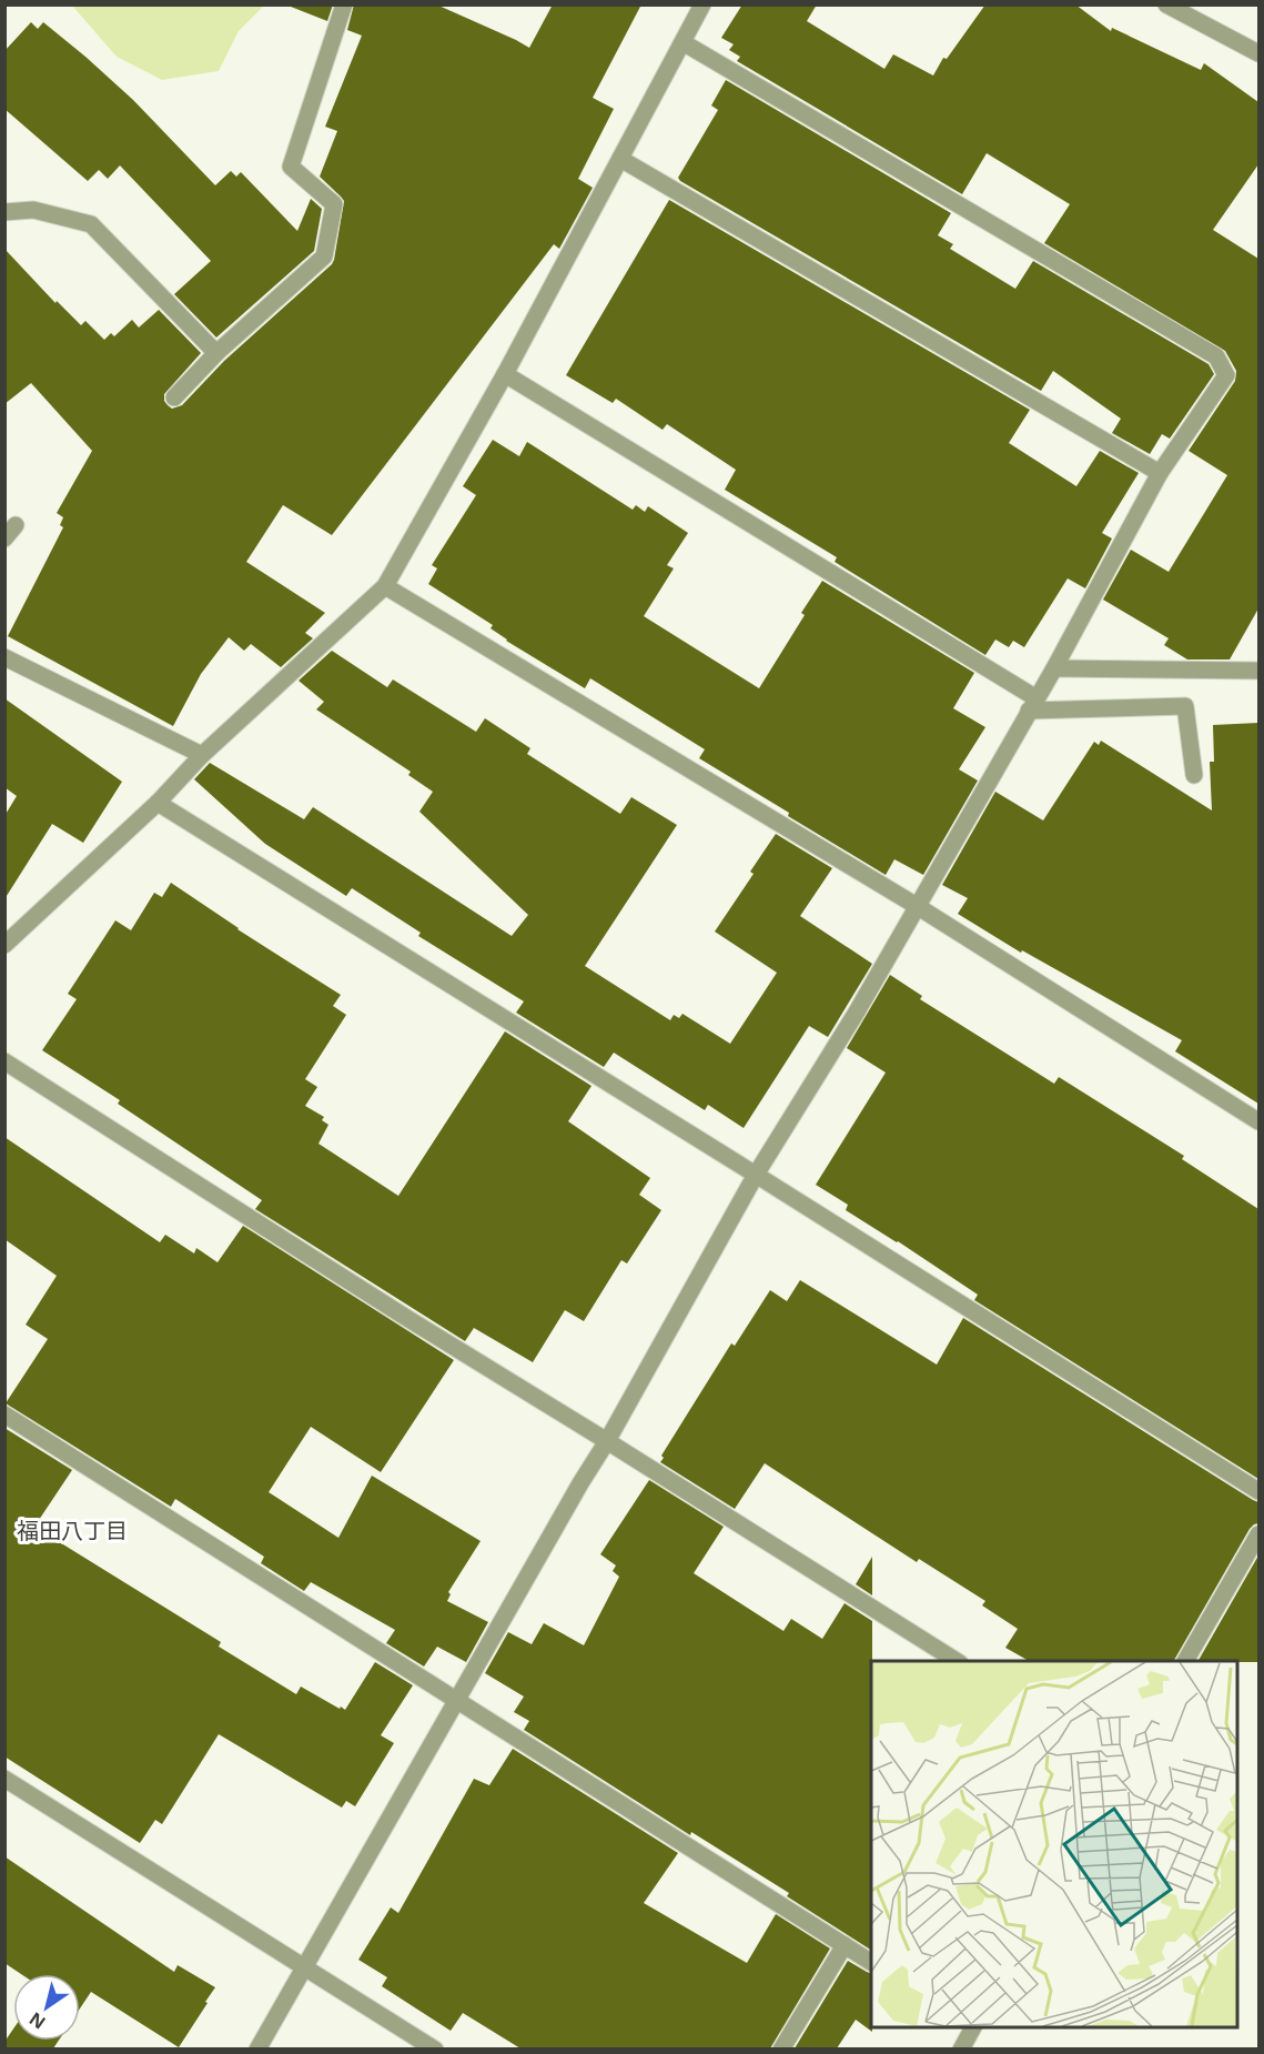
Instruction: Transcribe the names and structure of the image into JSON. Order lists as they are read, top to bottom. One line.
{"districts":["福田八丁目"],"north":"bottom left"}
